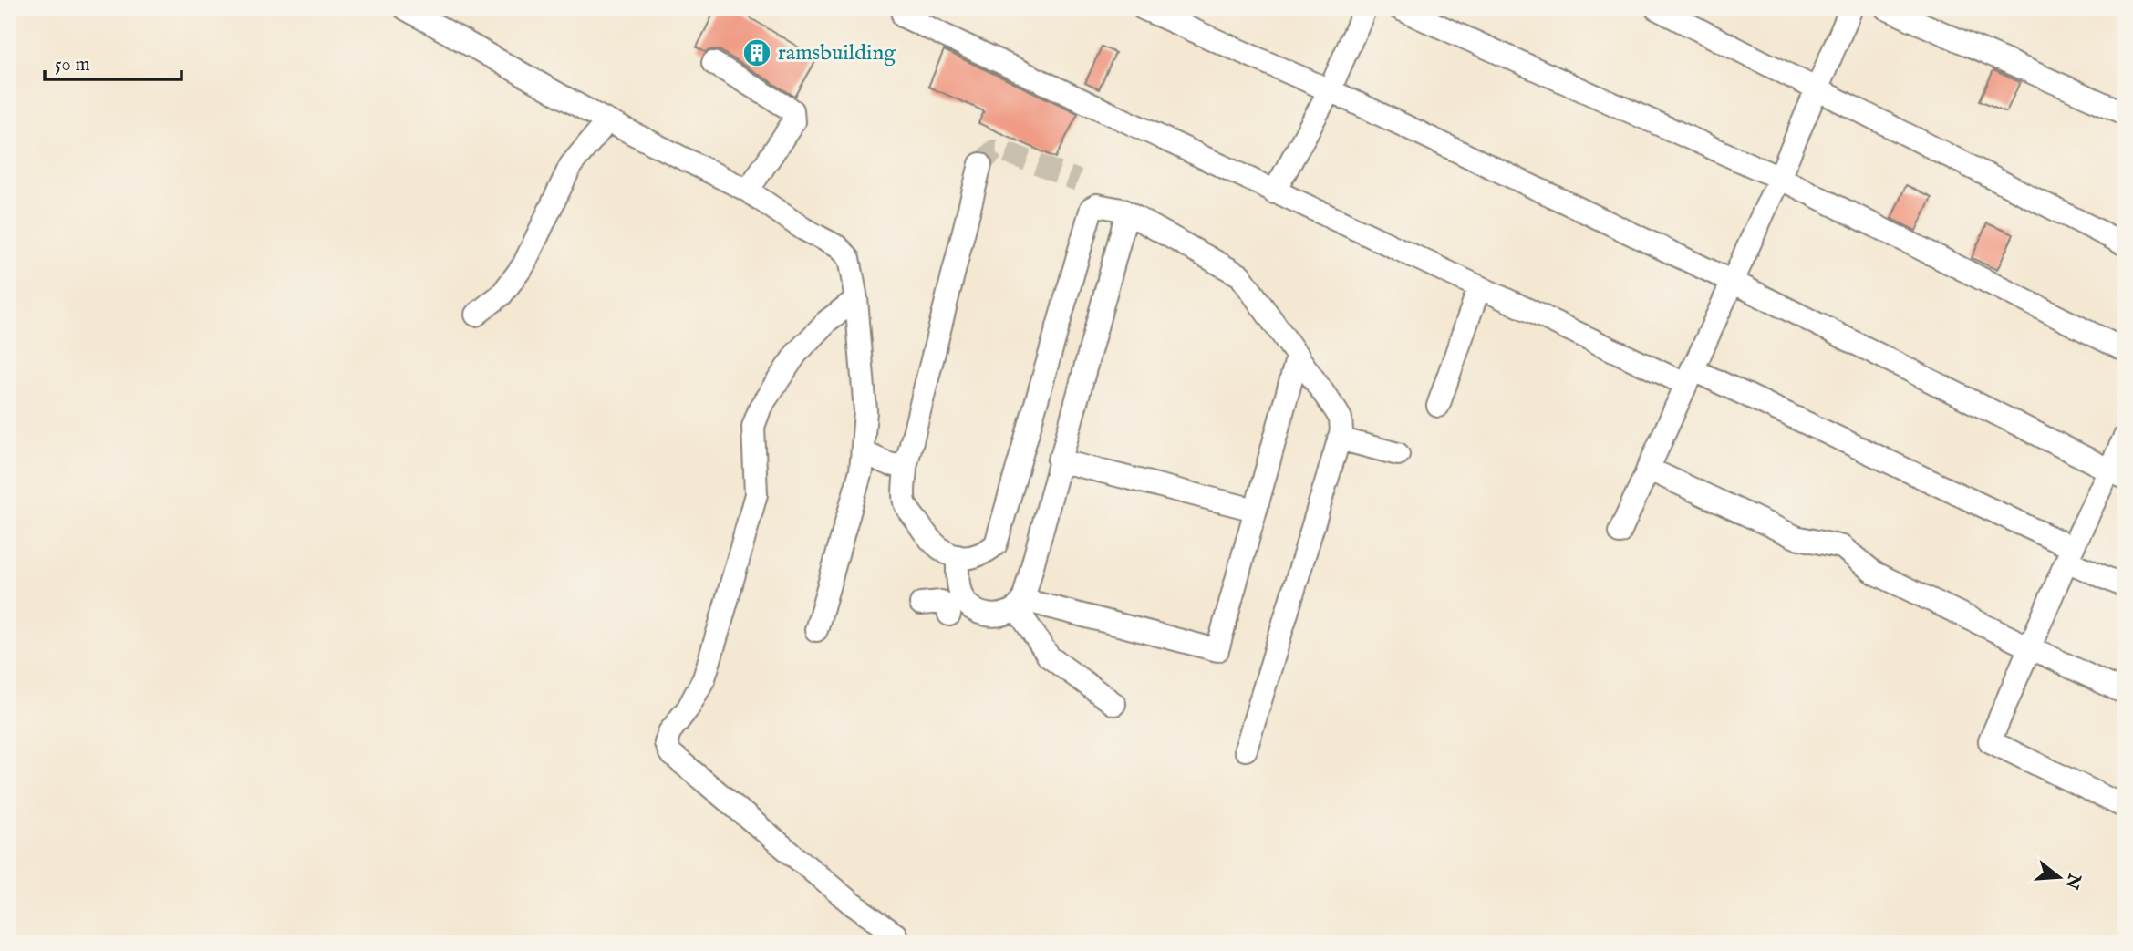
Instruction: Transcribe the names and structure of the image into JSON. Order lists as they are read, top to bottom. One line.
{"places":{"building":["ramsbuilding"]},"scale_bar":"50 m","north":"right"}
